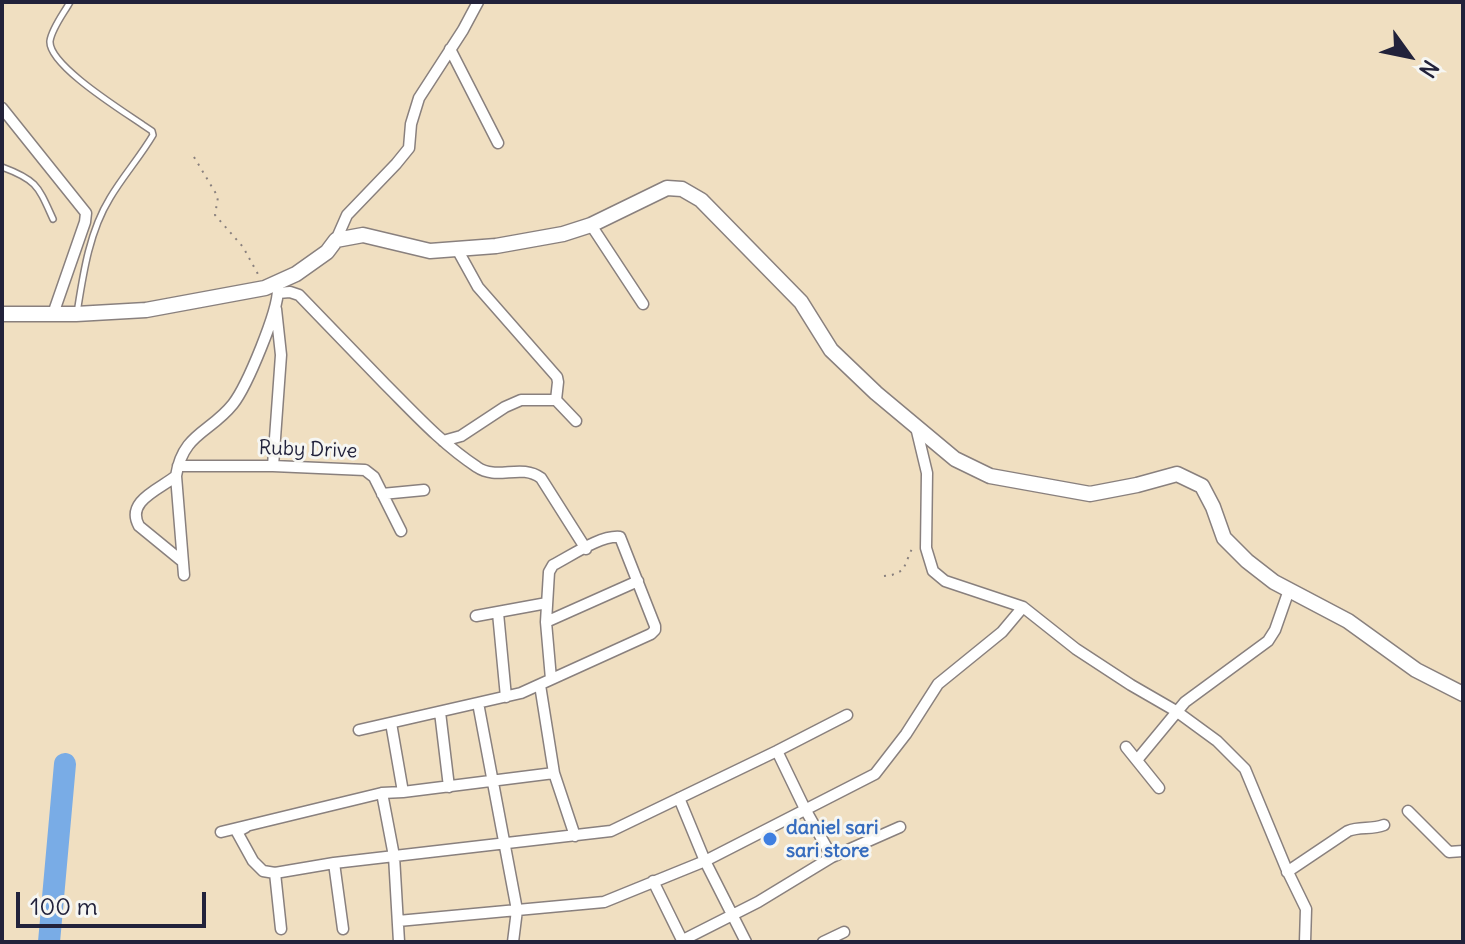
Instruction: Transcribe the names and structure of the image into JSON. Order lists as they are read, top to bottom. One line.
{"streets":{"street":["Ruby Drive"]},"places":["daniel sari sari store"],"scale_bar":"100 m","north":"bottom right"}
